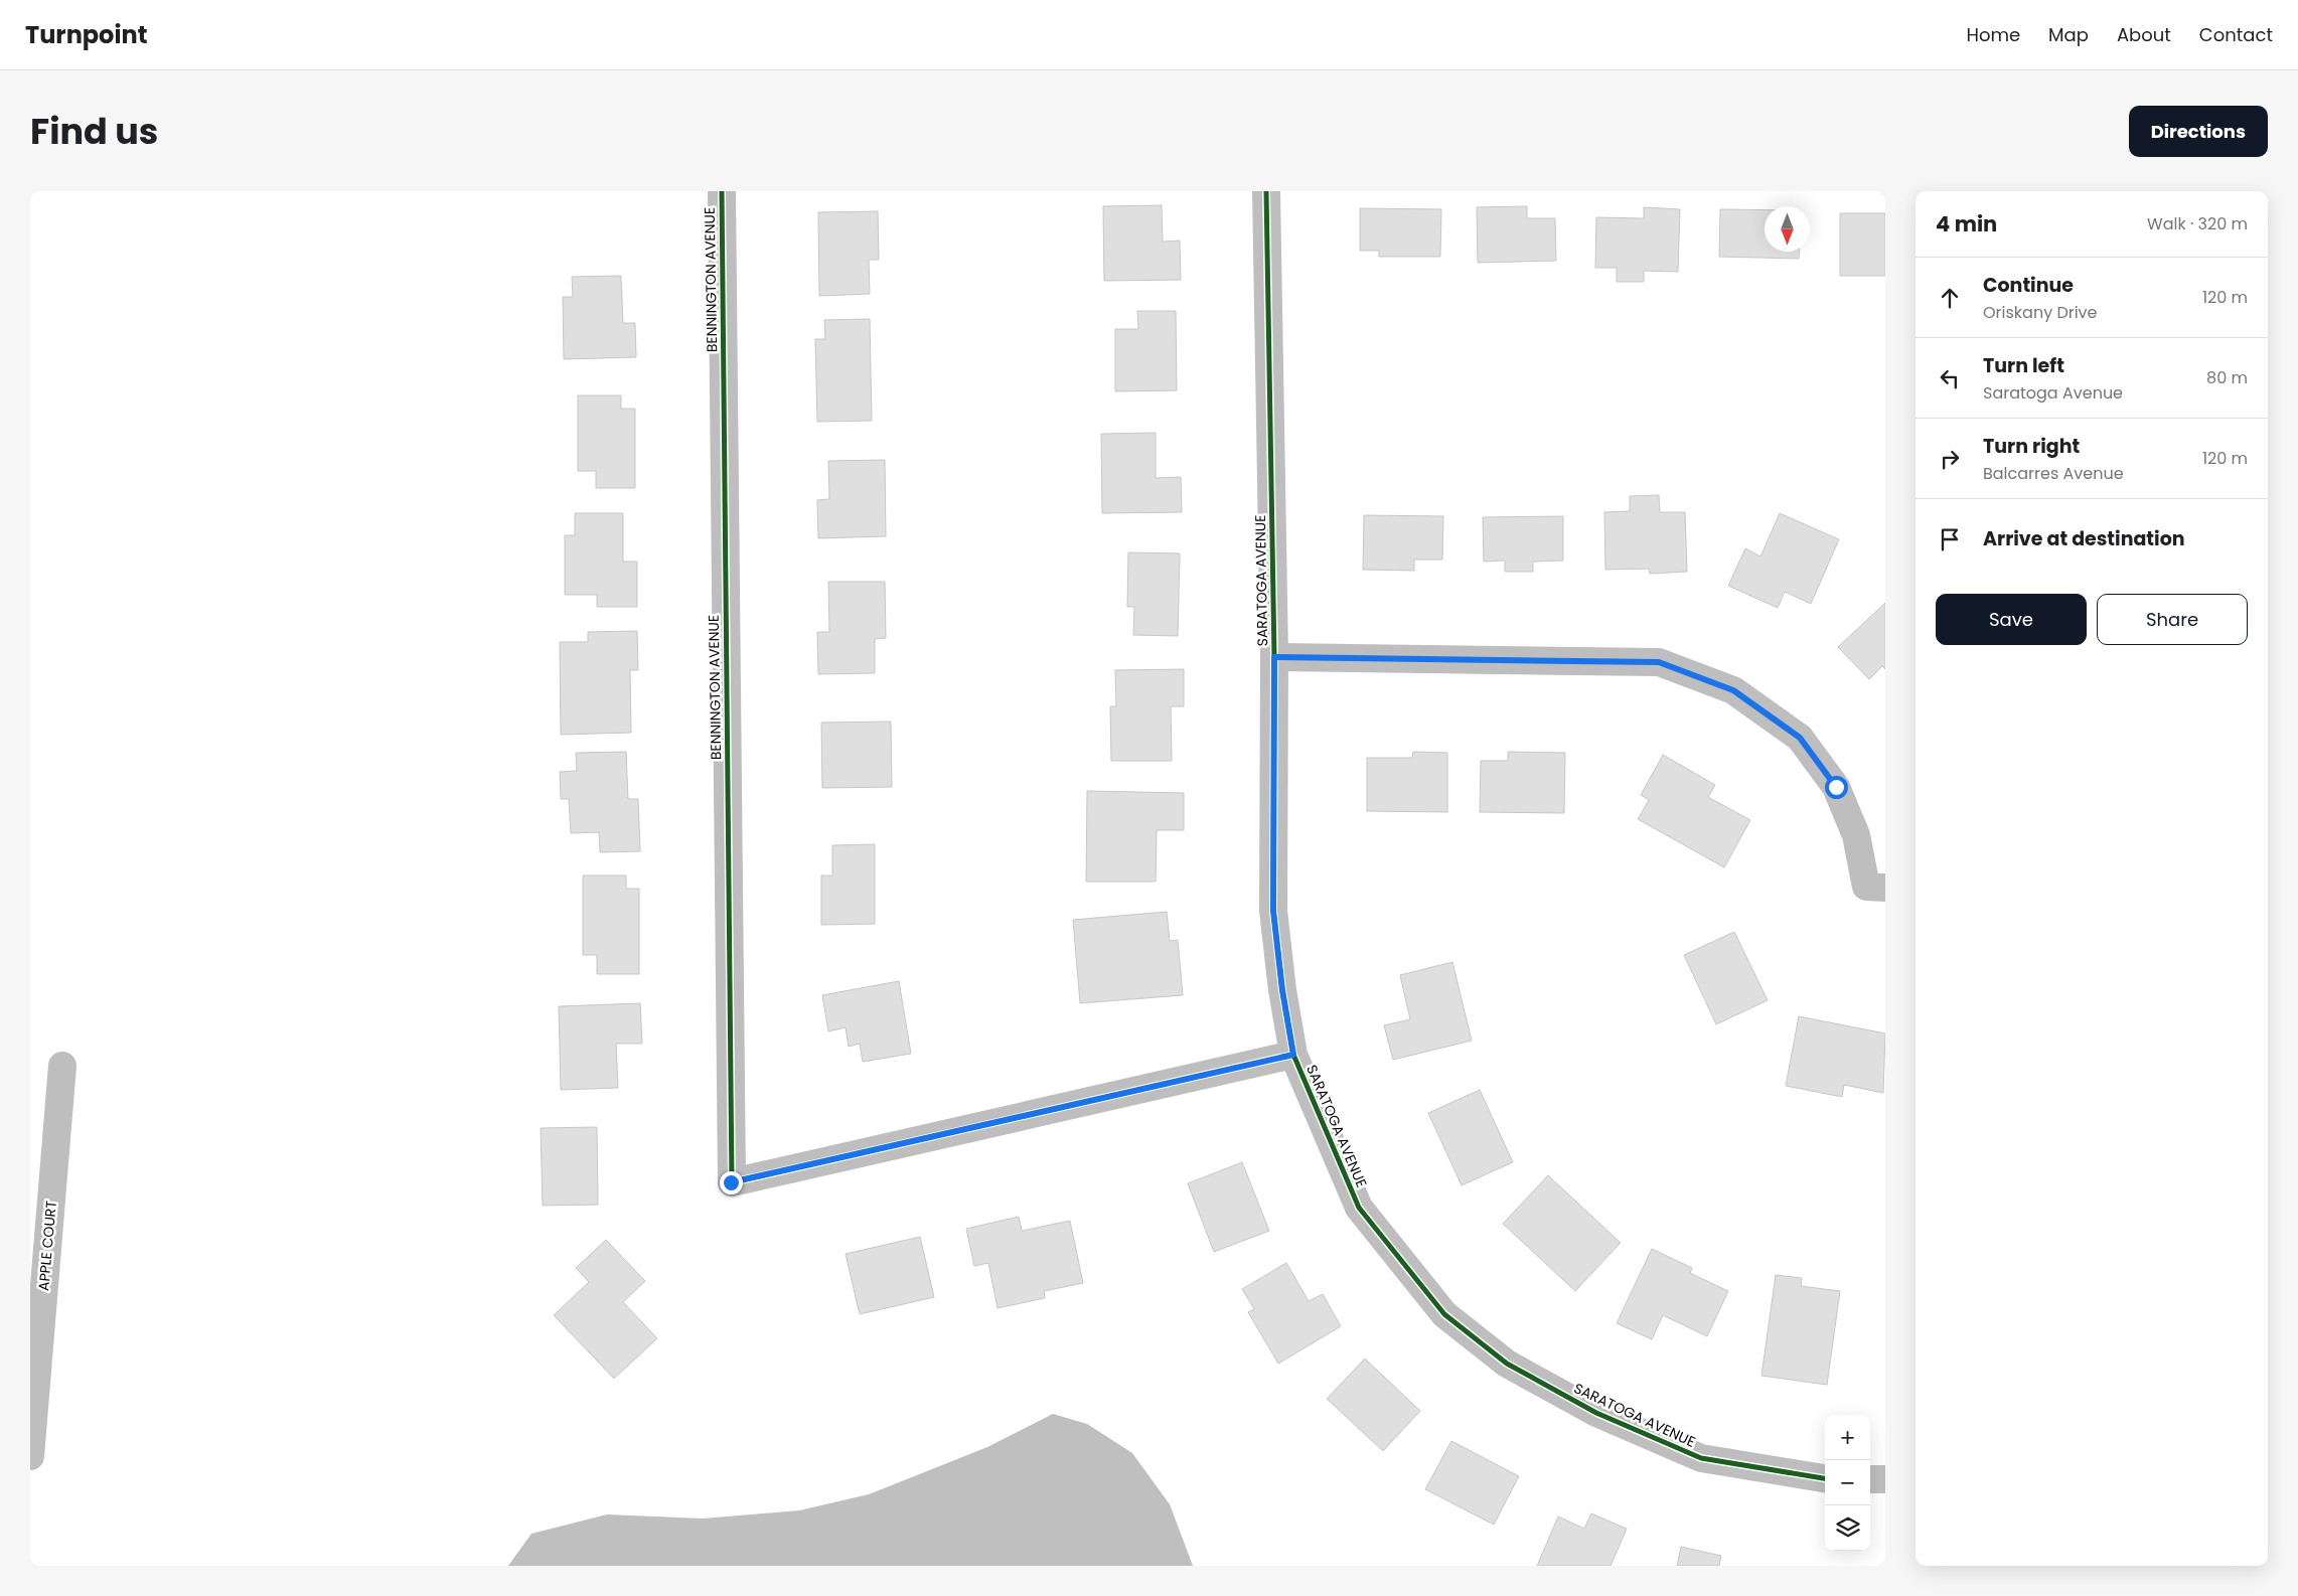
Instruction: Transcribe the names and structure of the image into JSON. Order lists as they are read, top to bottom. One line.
{"streets":{"street":["BENNINGTON AVENUE","SARATOGA AVENUE","APPLE COURT"]},"crossings":[["BENNINGTON AVENUE","SARATOGA AVENUE"]],"north":"bottom","page":{"header":"Turnpoint","nav":["Home","Map","About","Contact"],"title":"Find us","buttons":["Directions",["Save","Share"]],"heading":["4 min","Walk · 320 m"],"list":[["Continue","Oriskany Drive","120 m"],["Turn left","Saratoga Avenue","80 m"],["Turn right","Balcarres Avenue","120 m"],"Arrive at destination"],"map_buttons":["+","−"]}}
